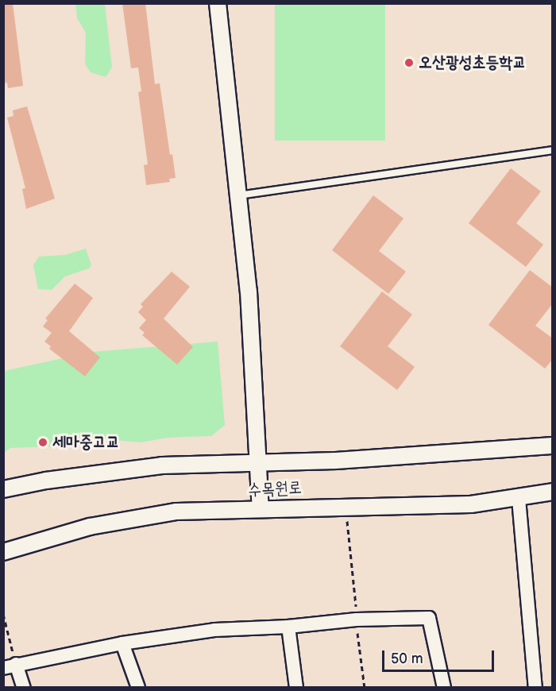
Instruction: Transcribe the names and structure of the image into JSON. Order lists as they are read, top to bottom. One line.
{"streets":{"street":["수목원로"]},"places":["오산광성초등학교","세마중고교"],"scale_bar":"50 m"}
